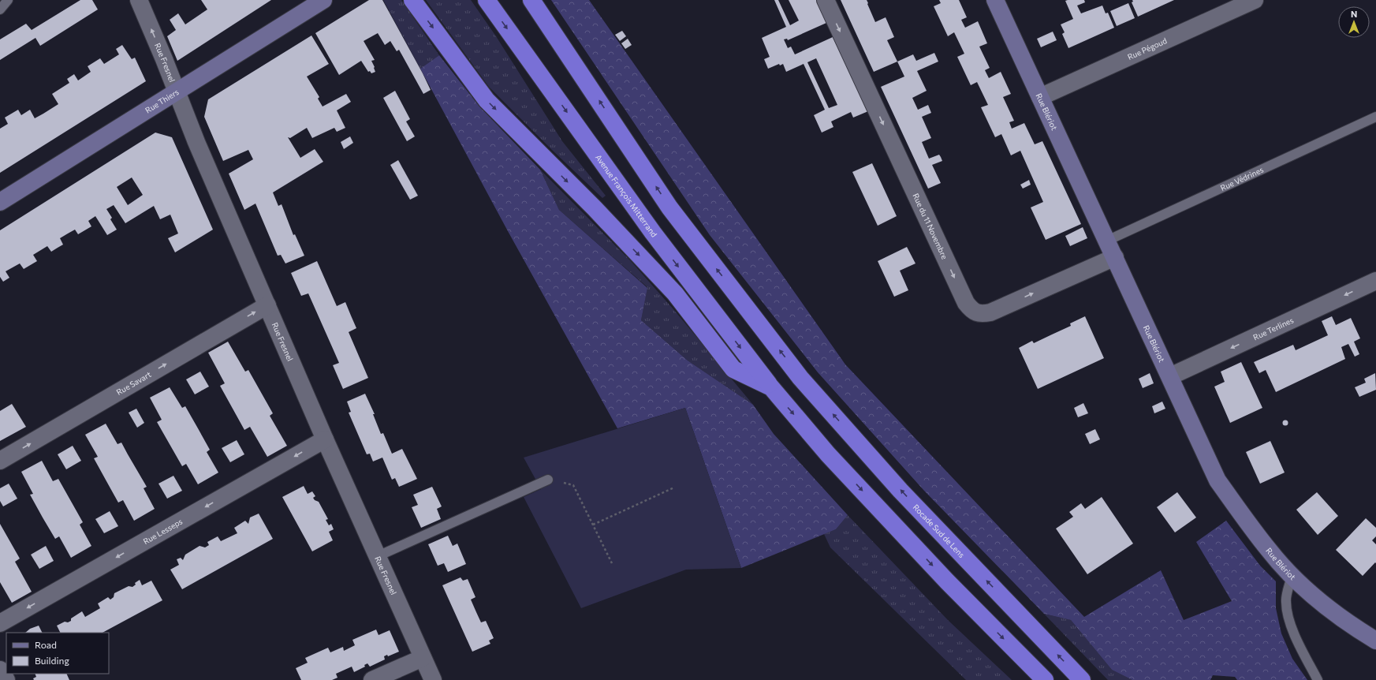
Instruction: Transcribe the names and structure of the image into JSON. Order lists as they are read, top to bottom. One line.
{"streets":{"highway":["Avenue François Mitterrand","Rocade Sud de Lens"],"street":["Rue Pégoud","Rue Fresnel","Rue Thiers","Rue Blériot","Rue du 11 Novembre","Rue Terlines","Rue Savart","Rue Lesseps"],"lane":["Rue Védrines"]},"crossings":[["Rue Pégoud","Rue Blériot"],["Rue Fresnel","Rue Thiers"],["Rue Fresnel","Rue Savart"],["Rue Fresnel","Rue Lesseps"],["Rue Blériot","Rue Védrines"],["Rue Blériot","Rue du 11 Novembre"],["Rue Blériot","Rue Terlines"]],"one_way":["Rue Terlines","Rue Savart","Rue Lesseps"],"legend":["Road","Building"],"north":"top"}
